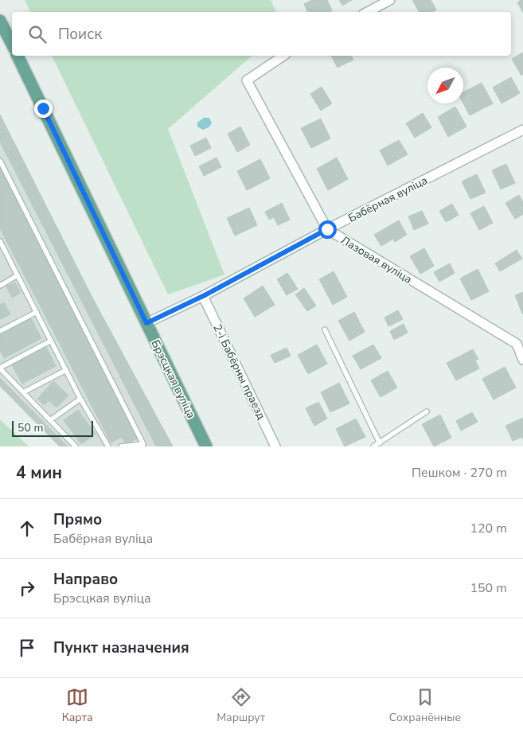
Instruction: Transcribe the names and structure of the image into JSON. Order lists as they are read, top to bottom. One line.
{"streets":{"main road":["Брэсцкая вуліца"],"street":["Бабёрная вуліца","Лазовая вуліца","2-і Бабёрны праезд"]},"crossings":[["Бабёрная вуліца","Лазовая вуліца"],["Бабёрная вуліца","2-і Бабёрны праезд"],["Бабёрная вуліца","Брэсцкая вуліца"]],"scale_bar":"50 m","north":"bottom left","page":{"search":"Поиск","scale":"50 m","heading":["4 мин","Пешком · 270 m"],"list":[["Прямо","Бабёрная вуліца","120 m"],["Направо","Брэсцкая вуліца","150 m"],"Пункт назначения"],"nav":["Карта","Маршрут","Сохранённые"]}}
